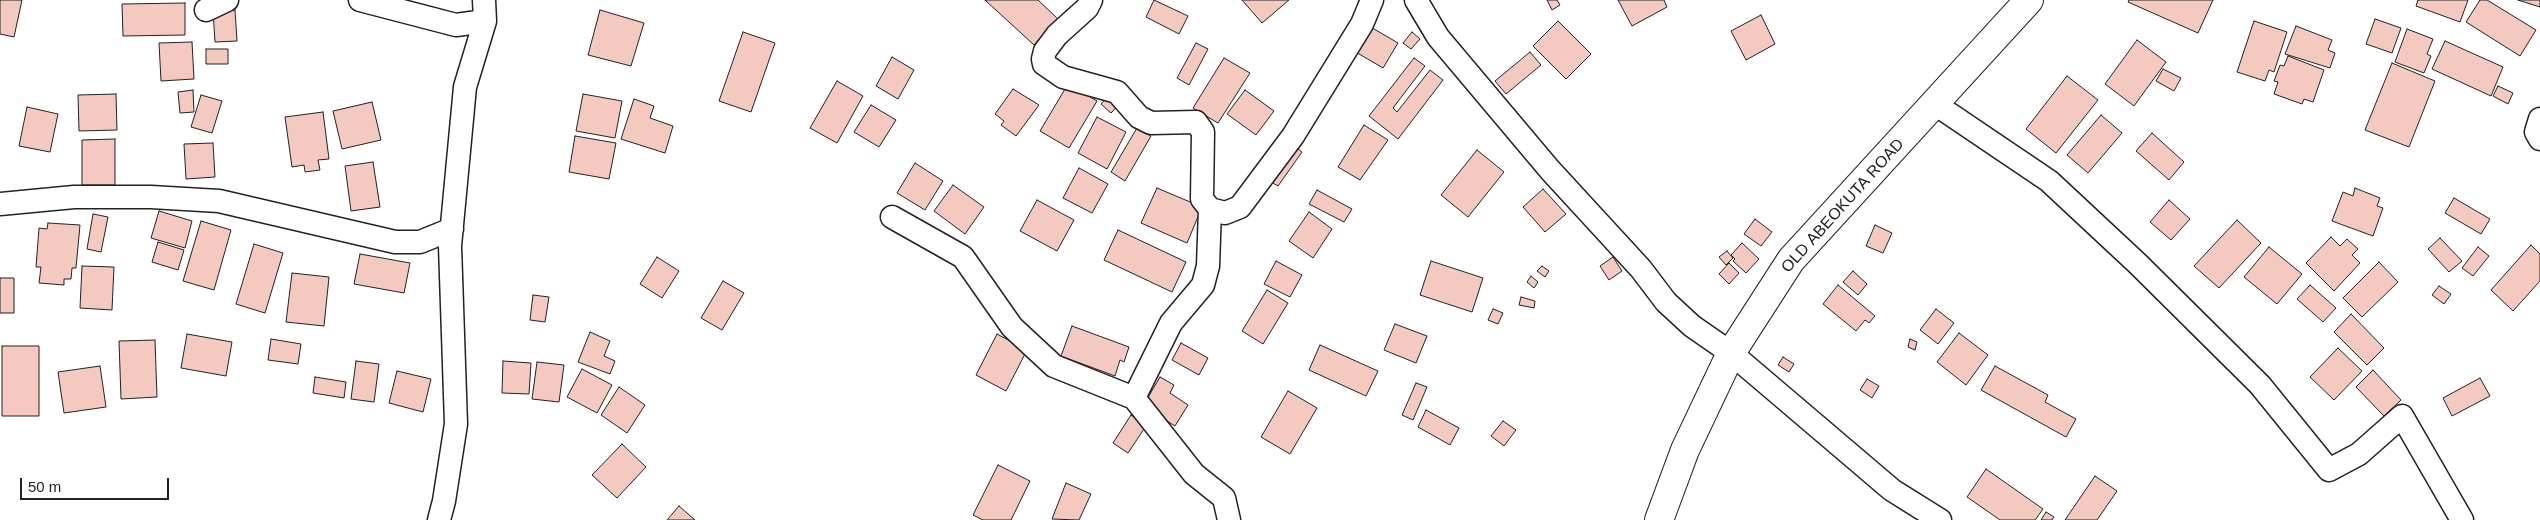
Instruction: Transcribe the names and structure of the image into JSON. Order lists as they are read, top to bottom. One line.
{"streets":{"highway":["OLD ABEOKUTA ROAD"]},"scale_bar":"50 m"}
